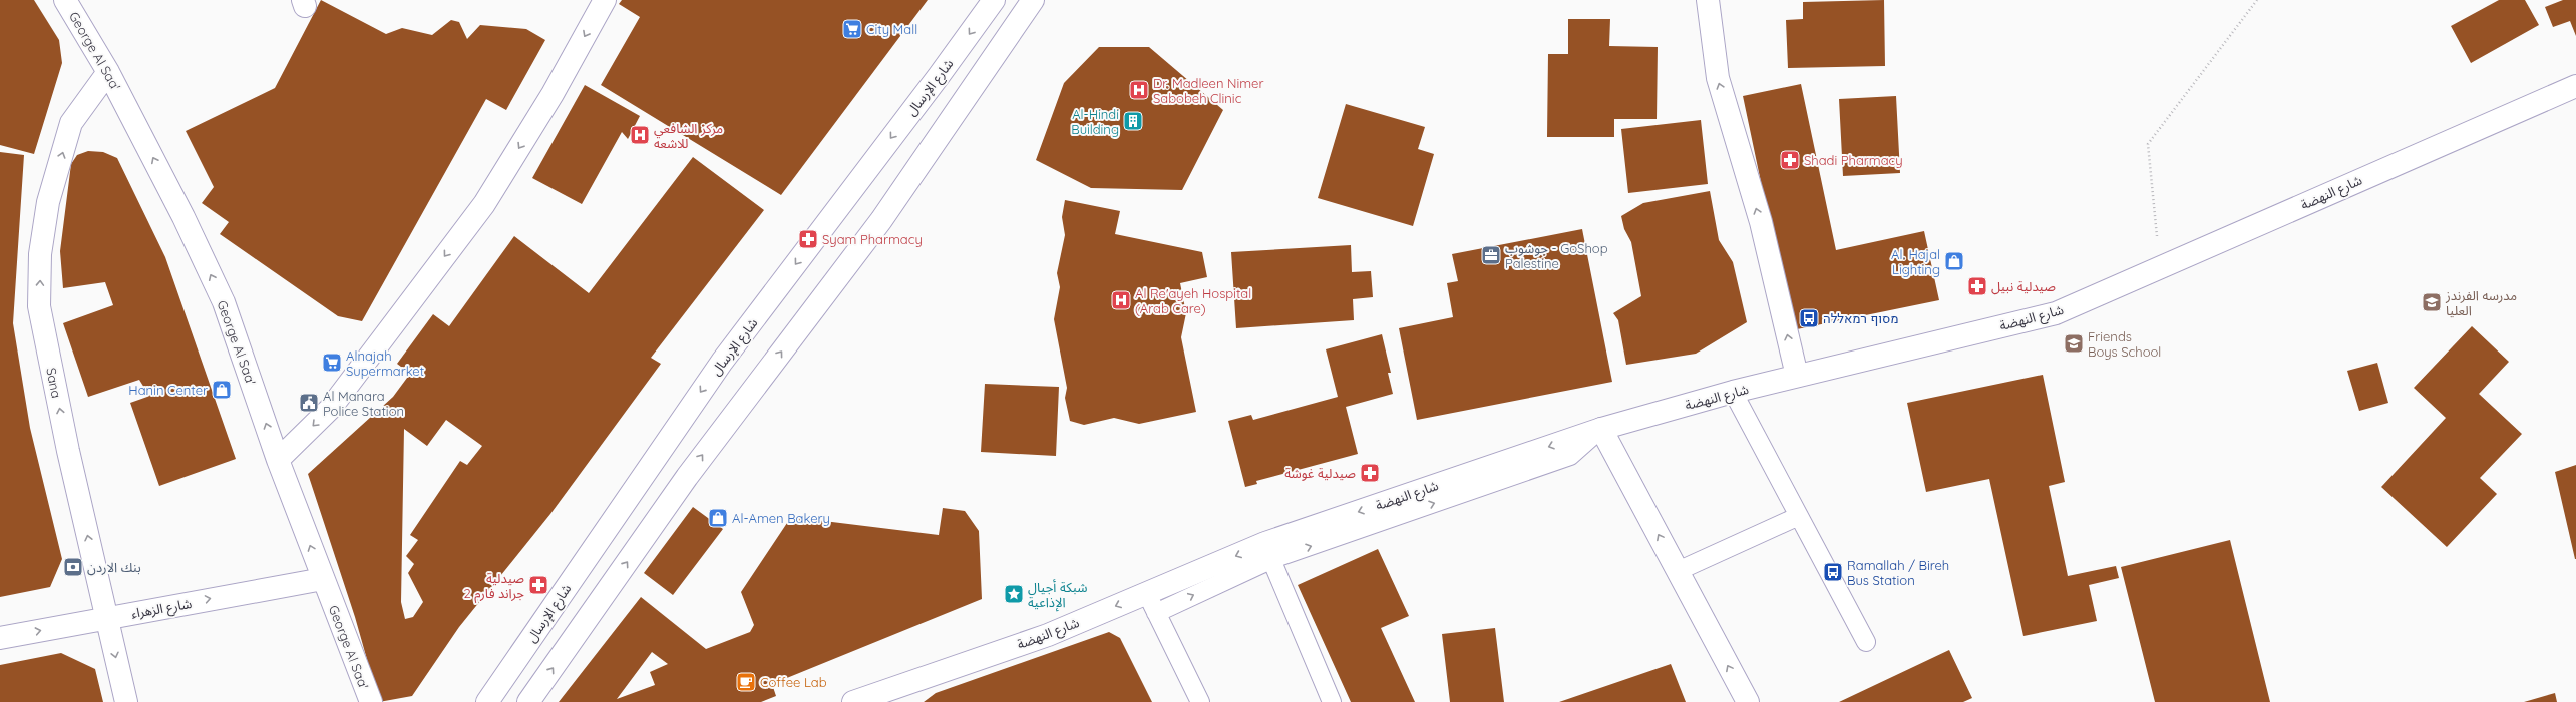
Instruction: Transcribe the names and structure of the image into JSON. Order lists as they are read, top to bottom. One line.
{"streets":{"main road":["George Al Saa'","شارع الإرسال","شارع النهضة","Sana","شارع الزهراء"]},"crossings":[["George Al Saa'","Sana"],["George Al Saa'","شارع الزهراء"],["Sana","شارع الزهراء"]],"one_way":["George Al Saa'","شارع الزهراء"],"places":{"supermarket":["City Mall","Alnajah Supermarket"],"hospital":["Dr. Madleen Nimer Sabobeh Clinic","مركز الشافعي للاشعه","Al Re'ayeh Hospital (Arab Care)"],"building":["Al-Hindi Building"],"pharmacy":["Shadi Pharmacy","Syam Pharmacy","صيدلية نبيل","صيدلية غوشة","صيدلية جراند فارم 2"],"office":["جوشوب - GoShop Palestine"],"shop":["Al. Hajal Lighting","Hanin Center","Al-Amen Bakery"],"school or university":["مدرسه الفرندز العليا","Friends Boys School"],"bus stop":["מסוף רמאללה","Ramallah / Bireh Bus Station"],"public building":["Al Manara Police Station"],"bank":["بنك الاردن"],"place":["شبكة أجيال الإذاعية"],"cafe":["Coffee Lab"]}}
